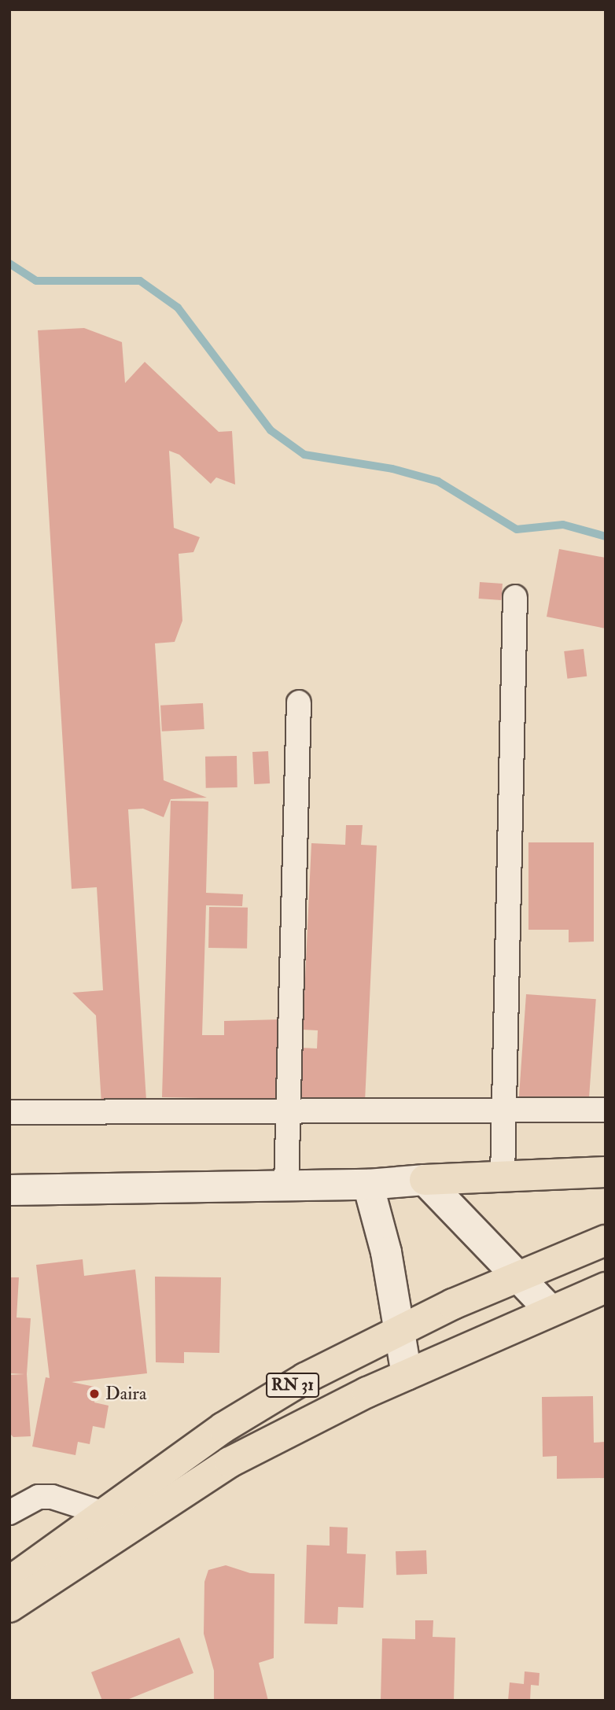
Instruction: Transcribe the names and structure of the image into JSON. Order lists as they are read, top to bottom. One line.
{"streets":{"highway":["RN 31"]},"places":["Daira"]}
